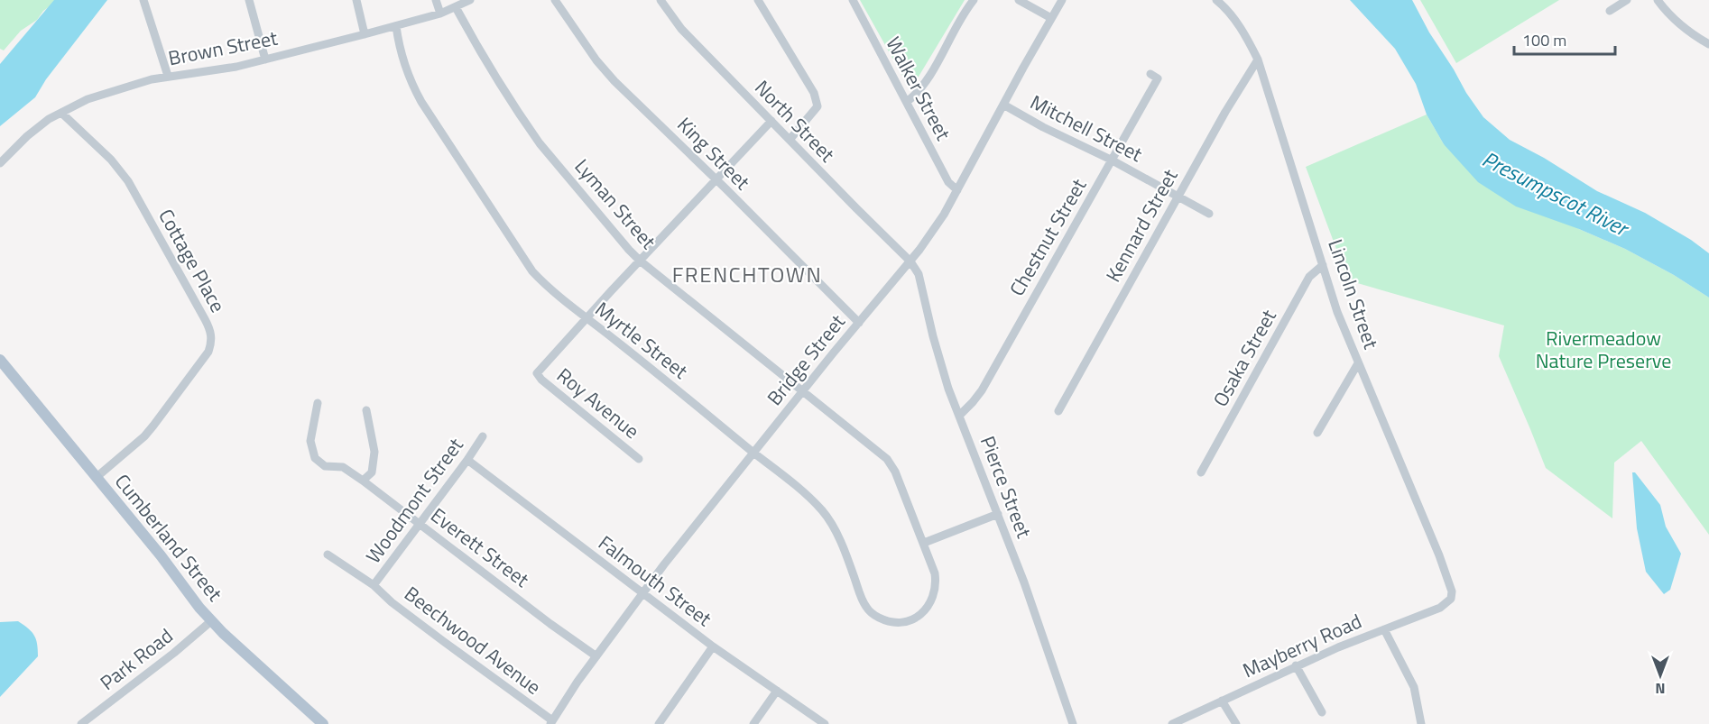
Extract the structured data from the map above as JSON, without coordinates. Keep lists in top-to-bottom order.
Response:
{
  "streets": {
    "main road": ["Cumberland Street"],
    "street": [
      "Brown Street",
      "Walker Street",
      "North Street",
      "Mitchell Street",
      "King Street",
      "Lyman Street",
      "Kennard Street",
      "Chestnut Street",
      "Cottage Place",
      "Lincoln Street",
      "Myrtle Street",
      "Osaka Street",
      "Bridge Street",
      "Roy Avenue",
      "Pierce Street",
      "Woodmont Street",
      "Everett Street",
      "Falmouth Street",
      "Beechwood Avenue",
      "Mayberry Road",
      "Park Road"
    ]
  },
  "crossings": [
    ["Brown Street", "Lyman Street"],
    ["Brown Street", "Cottage Place"],
    ["Brown Street", "Myrtle Street"],
    ["Walker Street", "Bridge Street"],
    ["North Street", "Bridge Street"],
    ["North Street", "Pierce Street"],
    ["Mitchell Street", "Kennard Street"],
    ["Mitchell Street", "Chestnut Street"],
    ["Mitchell Street", "Bridge Street"],
    ["King Street", "Bridge Street"],
    ["Lyman Street", "Myrtle Street"],
    ["Lyman Street", "Bridge Street"],
    ["Kennard Street", "Lincoln Street"],
    ["Chestnut Street", "Pierce Street"],
    ["Cottage Place", "Cumberland Street"],
    ["Lincoln Street", "Osaka Street"],
    ["Lincoln Street", "Mayberry Road"],
    ["Myrtle Street", "Bridge Street"],
    ["Myrtle Street", "Roy Avenue"],
    ["Bridge Street", "Pierce Street"],
    ["Bridge Street", "Everett Street"],
    ["Bridge Street", "Falmouth Street"],
    ["Bridge Street", "Beechwood Avenue"],
    ["Woodmont Street", "Everett Street"],
    ["Woodmont Street", "Falmouth Street"],
    ["Woodmont Street", "Beechwood Avenue"],
    ["Cumberland Street", "Park Road"]
  ],
  "districts": ["FRENCHTOWN"],
  "water": ["Presumpscot River"],
  "parks": ["Rivermeadow Nature Preserve"],
  "scale_bar": "100 m",
  "north": "bottom"
}
